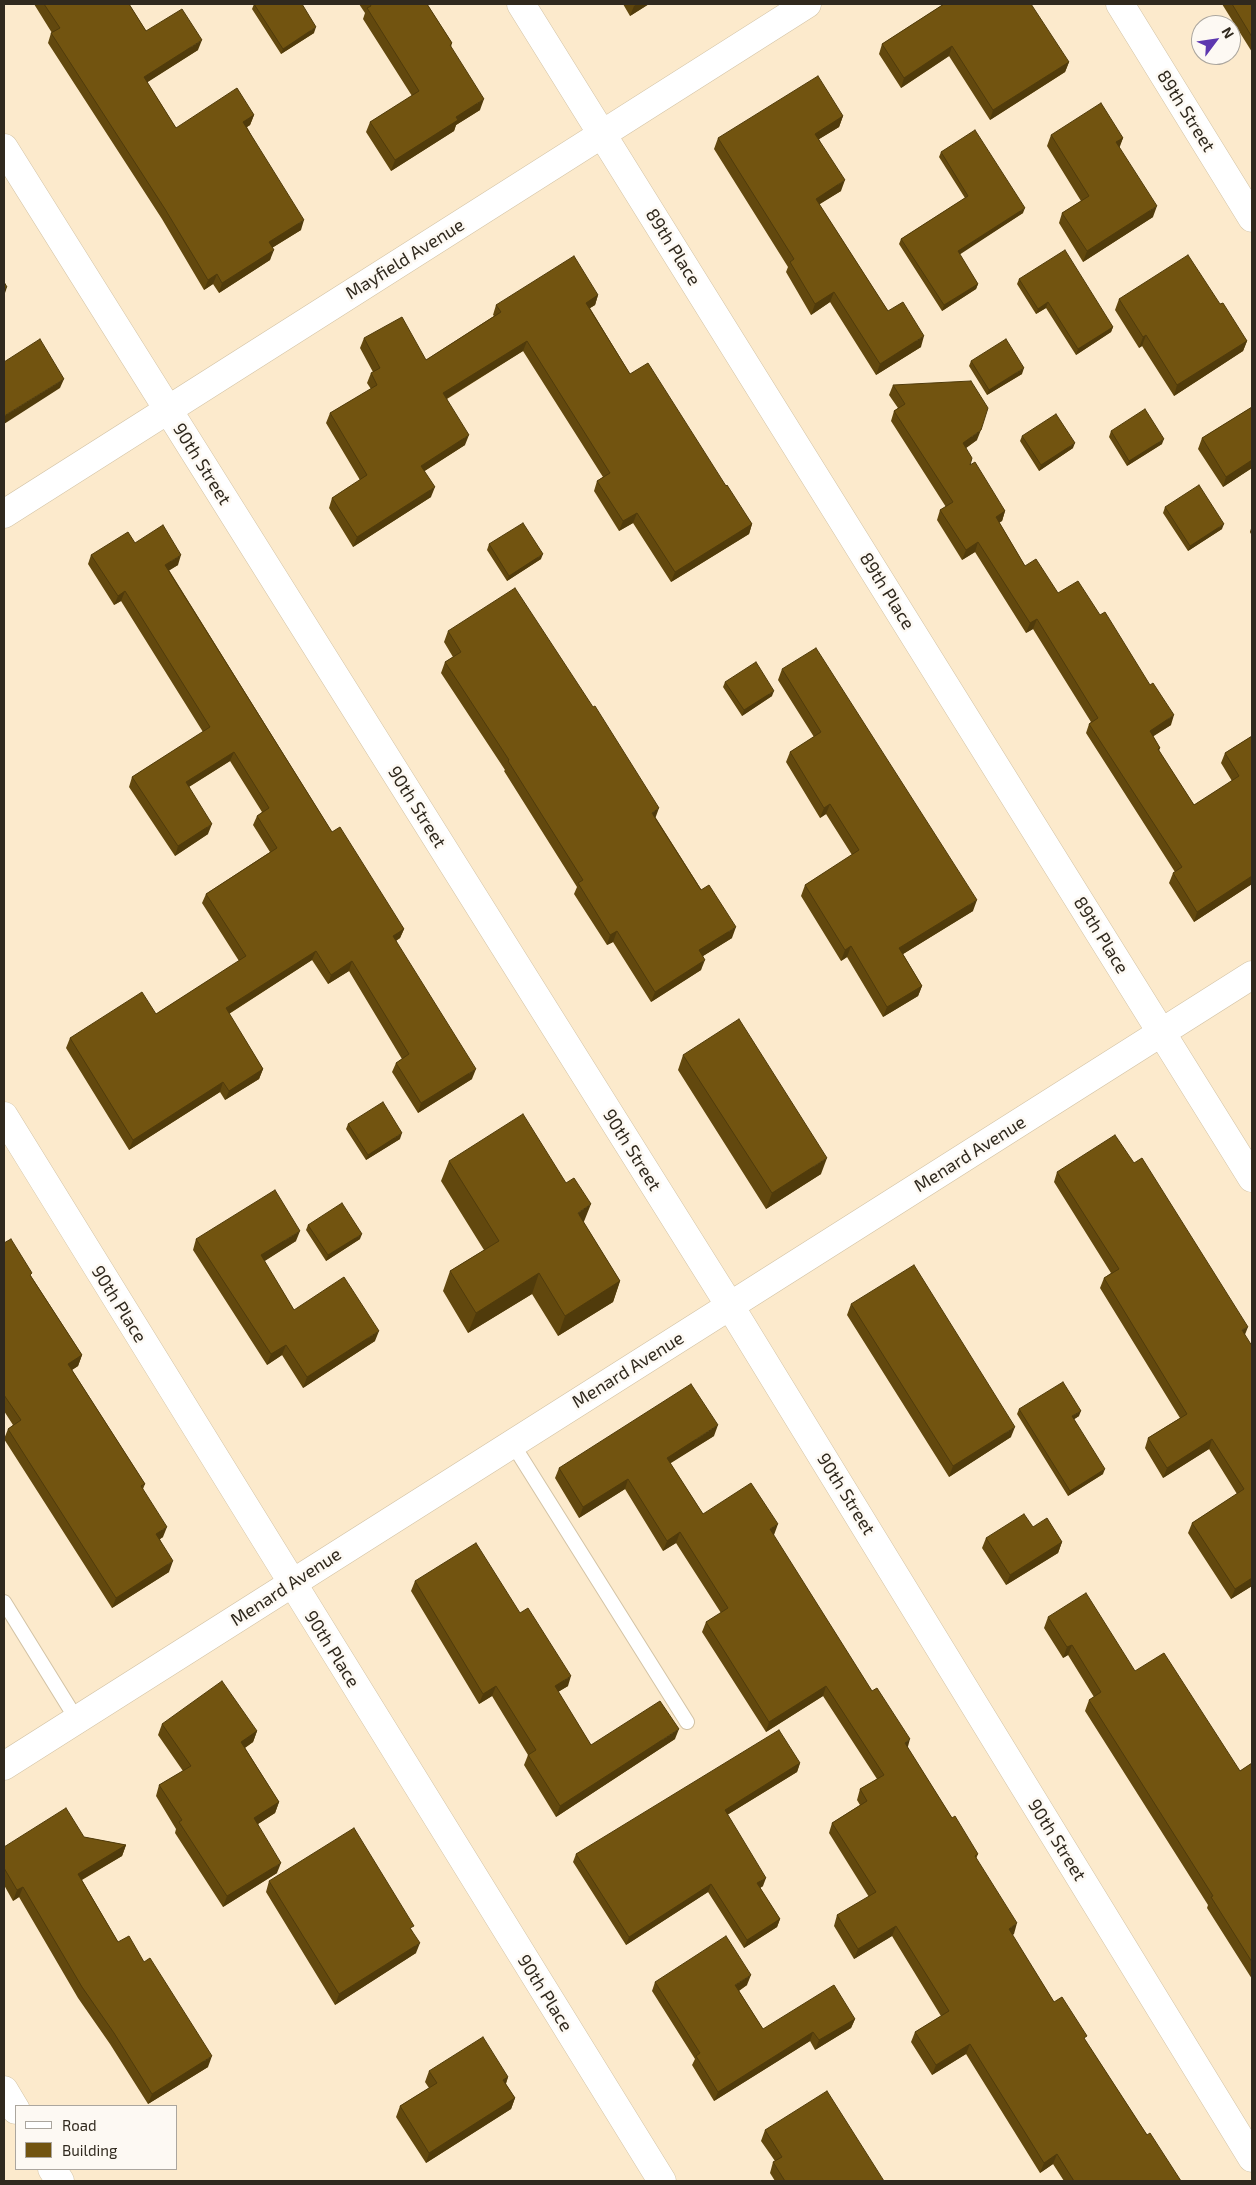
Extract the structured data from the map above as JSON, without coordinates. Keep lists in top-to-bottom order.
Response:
{
  "streets": {
    "street": [
      "89th Street",
      "89th Place",
      "Mayfield Avenue",
      "90th Street",
      "Menard Avenue",
      "90th Place"
    ]
  },
  "crossings": [
    ["89th Place", "Mayfield Avenue"],
    ["89th Place", "Menard Avenue"],
    ["Mayfield Avenue", "90th Street"],
    ["90th Street", "Menard Avenue"],
    ["Menard Avenue", "90th Place"]
  ],
  "legend": ["Road", "Building"],
  "north": "top right"
}
